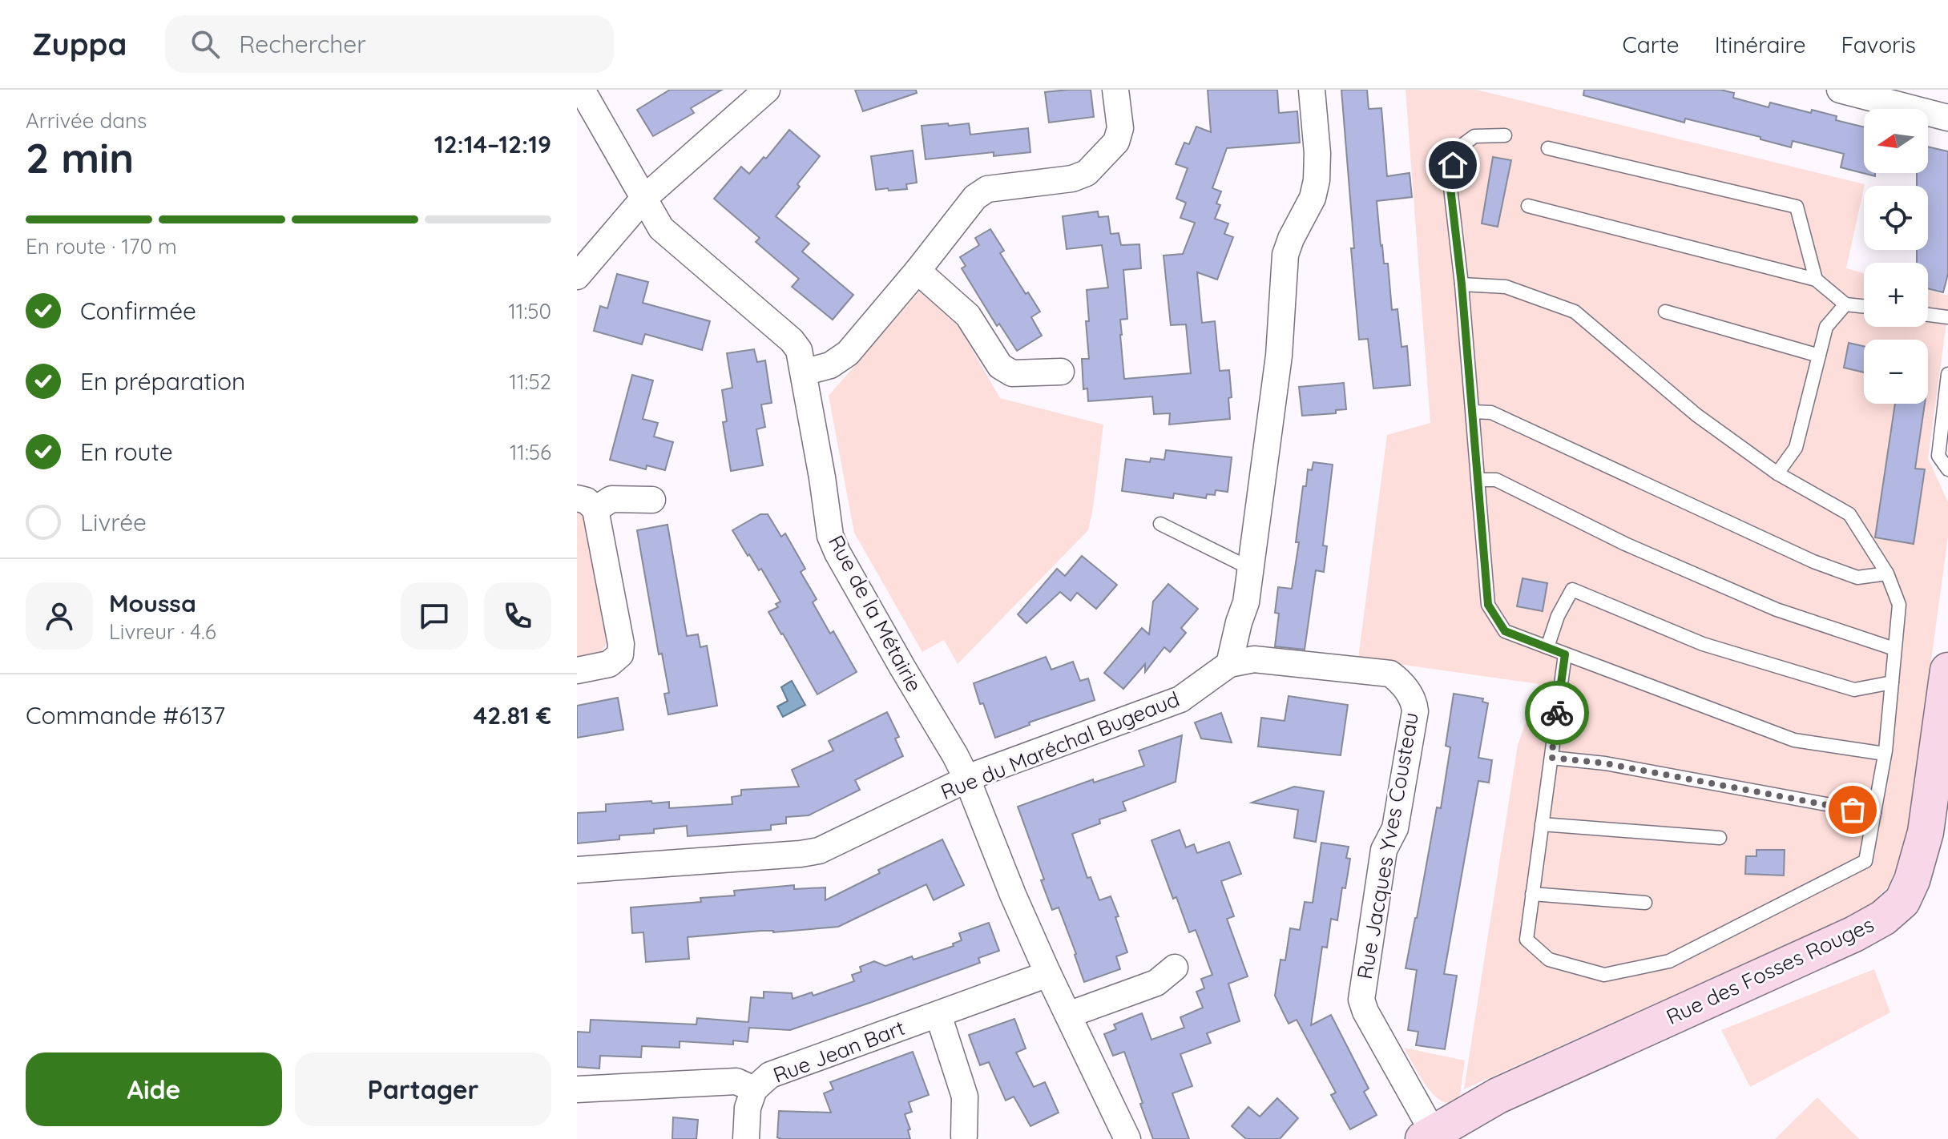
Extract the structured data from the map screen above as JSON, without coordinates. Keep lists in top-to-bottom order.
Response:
{
  "streets": {
    "street": [
      "Rue de la Métairie",
      "Rue du Maréchal Bugeaud",
      "Rue Jacques Yves Cousteau",
      "Rue des Fosses Rouges",
      "Rue Jean Bart"
    ]
  },
  "crossings": [
    ["Rue de la Métairie", "Rue du Maréchal Bugeaud"],
    ["Rue de la Métairie", "Rue Jean Bart"],
    ["Rue du Maréchal Bugeaud", "Rue Jacques Yves Cousteau"],
    ["Rue Jacques Yves Cousteau", "Rue des Fosses Rouges"]
  ],
  "north": "left",
  "page": {
    "header": "Zuppa",
    "search": "Rechercher",
    "nav": ["Carte", "Itinéraire", "Favoris"],
    "heading": ["2 min", "Arrivée dans", "12:14–12:19"],
    "panel": [
      "Moussa",
      "Livreur · 4.6",
      "Commande #6137",
      "42.81 €"
    ],
    "map_buttons": ["+", "−"],
    "bar": "En route · 170 m",
    "list": [
      ["Confirmée", "11:50"],
      ["En préparation", "11:52"],
      ["En route", "11:56"],
      "Livrée"
    ],
    "buttons": ["Aide", "Partager"]
  }
}
